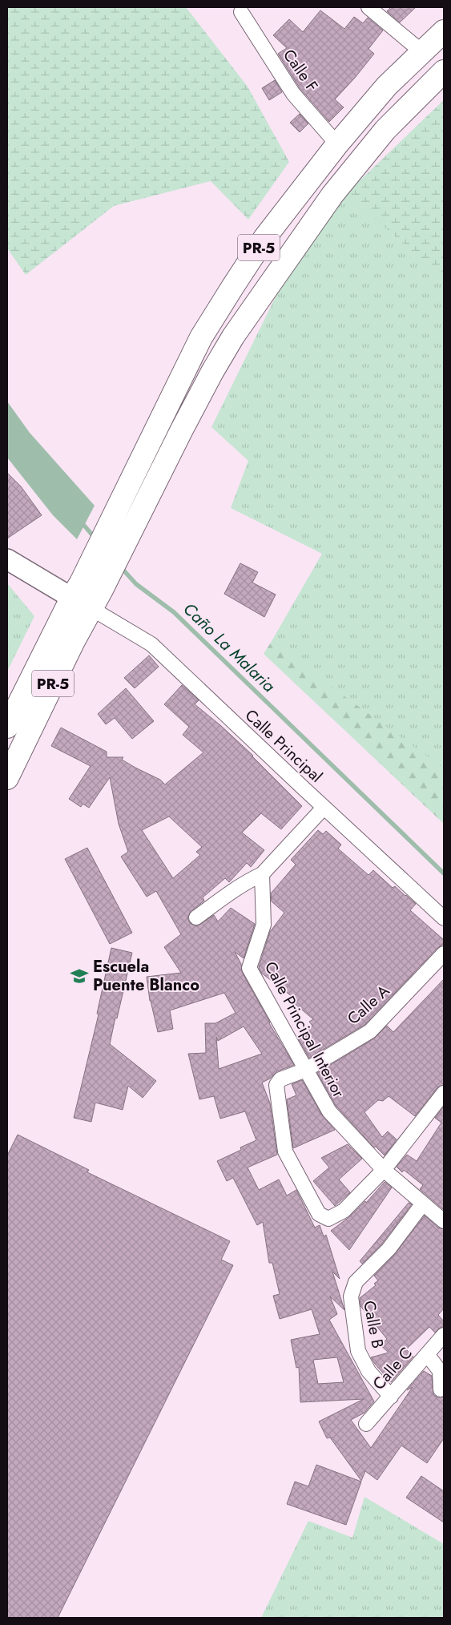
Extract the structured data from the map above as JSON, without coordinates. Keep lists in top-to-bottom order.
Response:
{
  "streets": {
    "main road": ["PR-5"],
    "street": [
      "Calle F",
      "Calle Principal",
      "Calle A",
      "Calle Principal Interior",
      "Calle B",
      "Calle C"
    ]
  },
  "crossings": [
    ["Calle F", "PR-5"],
    ["PR-5", "Calle Principal"],
    ["Calle A", "Calle Principal Interior"],
    ["Calle Principal Interior", "Calle B"],
    ["Calle B", "Calle C"]
  ],
  "water": ["Caño La Malaria"],
  "places": {
    "school or university": ["Escuela Puente Blanco"]
  }
}
